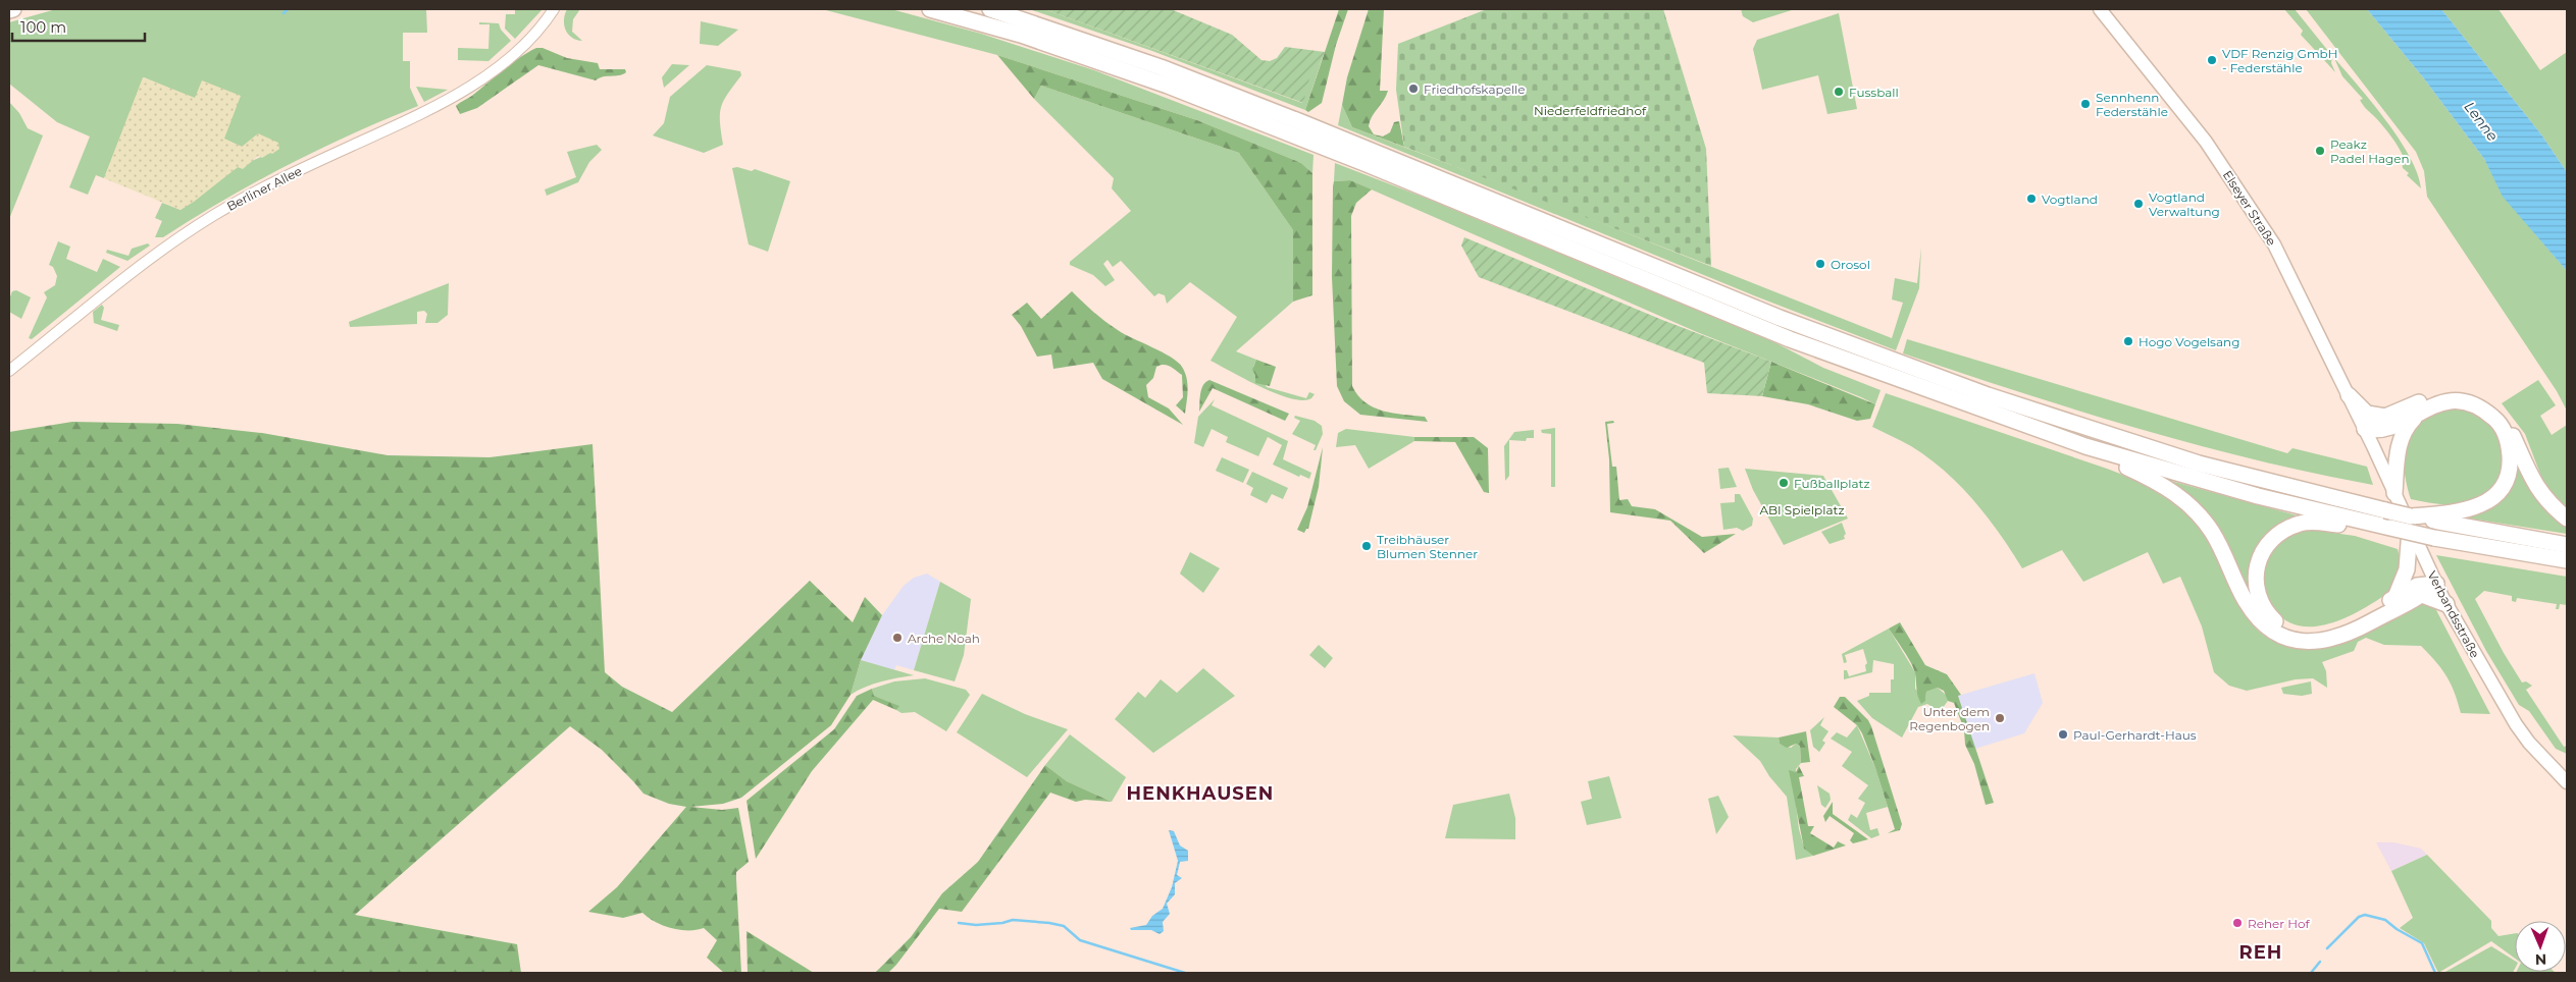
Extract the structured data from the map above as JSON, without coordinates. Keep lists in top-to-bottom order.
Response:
{
  "streets": {
    "main road": ["Elseyer Straße", "Verbandsstraße"],
    "street": ["Berliner Allee"]
  },
  "crossings": [
    ["Elseyer Straße", "Verbandsstraße"]
  ],
  "districts": ["HENKHAUSEN", "REH"],
  "water": ["Lenne"],
  "parks": ["Niederfeldfriedhof", "ABI Spielplatz"],
  "places": [
    "VDF Renzig GmbH - Federstähle",
    "Friedhofskapelle",
    "Fussball",
    "Sennhenn Federstähle",
    "Peakz Padel Hagen",
    "Vogtland",
    "Vogtland Verwaltung",
    "Orosol",
    "Hogo Vogelsang",
    "Fußballplatz",
    "Treibhäuser Blumen Stenner",
    "Arche Noah",
    "Unter dem Regenbogen",
    "Paul-Gerhardt-Haus",
    "Reher Hof"
  ],
  "scale_bar": "100 m",
  "north": "bottom"
}
